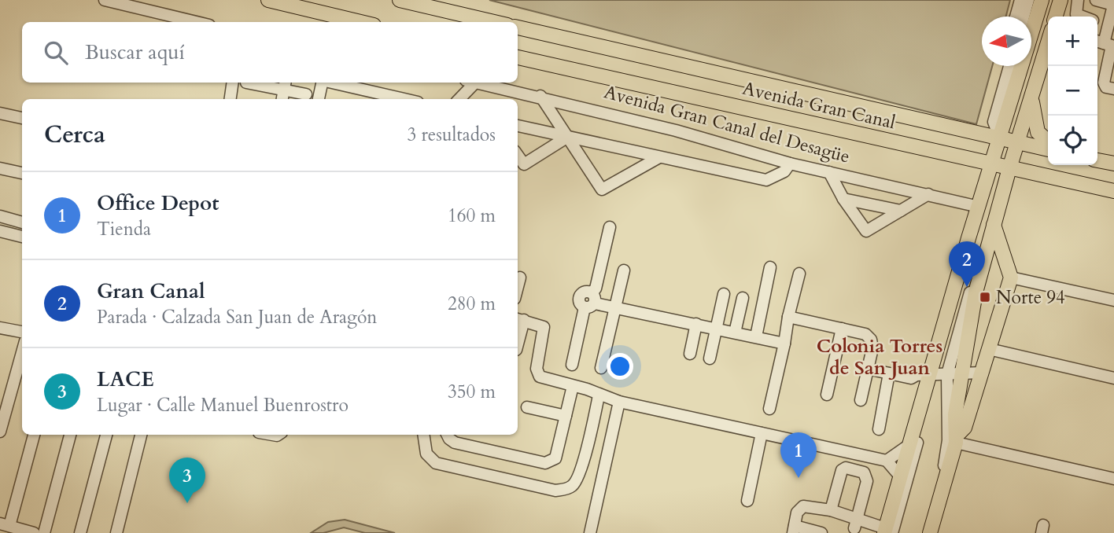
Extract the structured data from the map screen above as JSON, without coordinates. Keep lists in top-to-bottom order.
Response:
{
  "streets": {
    "main road": ["Avenida Gran Canal"],
    "street": ["Avenida Gran Canal del Desagüe"]
  },
  "districts": ["Colonia Torres de San Juan"],
  "places": {
    "transit": ["Norte 94"]
  },
  "north": "left",
  "page": {
    "map_buttons": ["+", "−"],
    "search": "Buscar aquí",
    "heading": ["Cerca", "3 resultados"],
    "list": [
      {
        "mark": "1",
        "name": "Office Depot",
        "note": "Tienda",
        "value": "160 m"
      },
      {
        "mark": "2",
        "name": "Gran Canal",
        "note": "Parada · Calzada San Juan de Aragón",
        "value": "280 m"
      },
      {
        "mark": "3",
        "name": "LACE",
        "note": "Lugar · Calle Manuel Buenrostro",
        "value": "350 m"
      }
    ],
    "pins": ["2", "1", "3"]
  }
}
